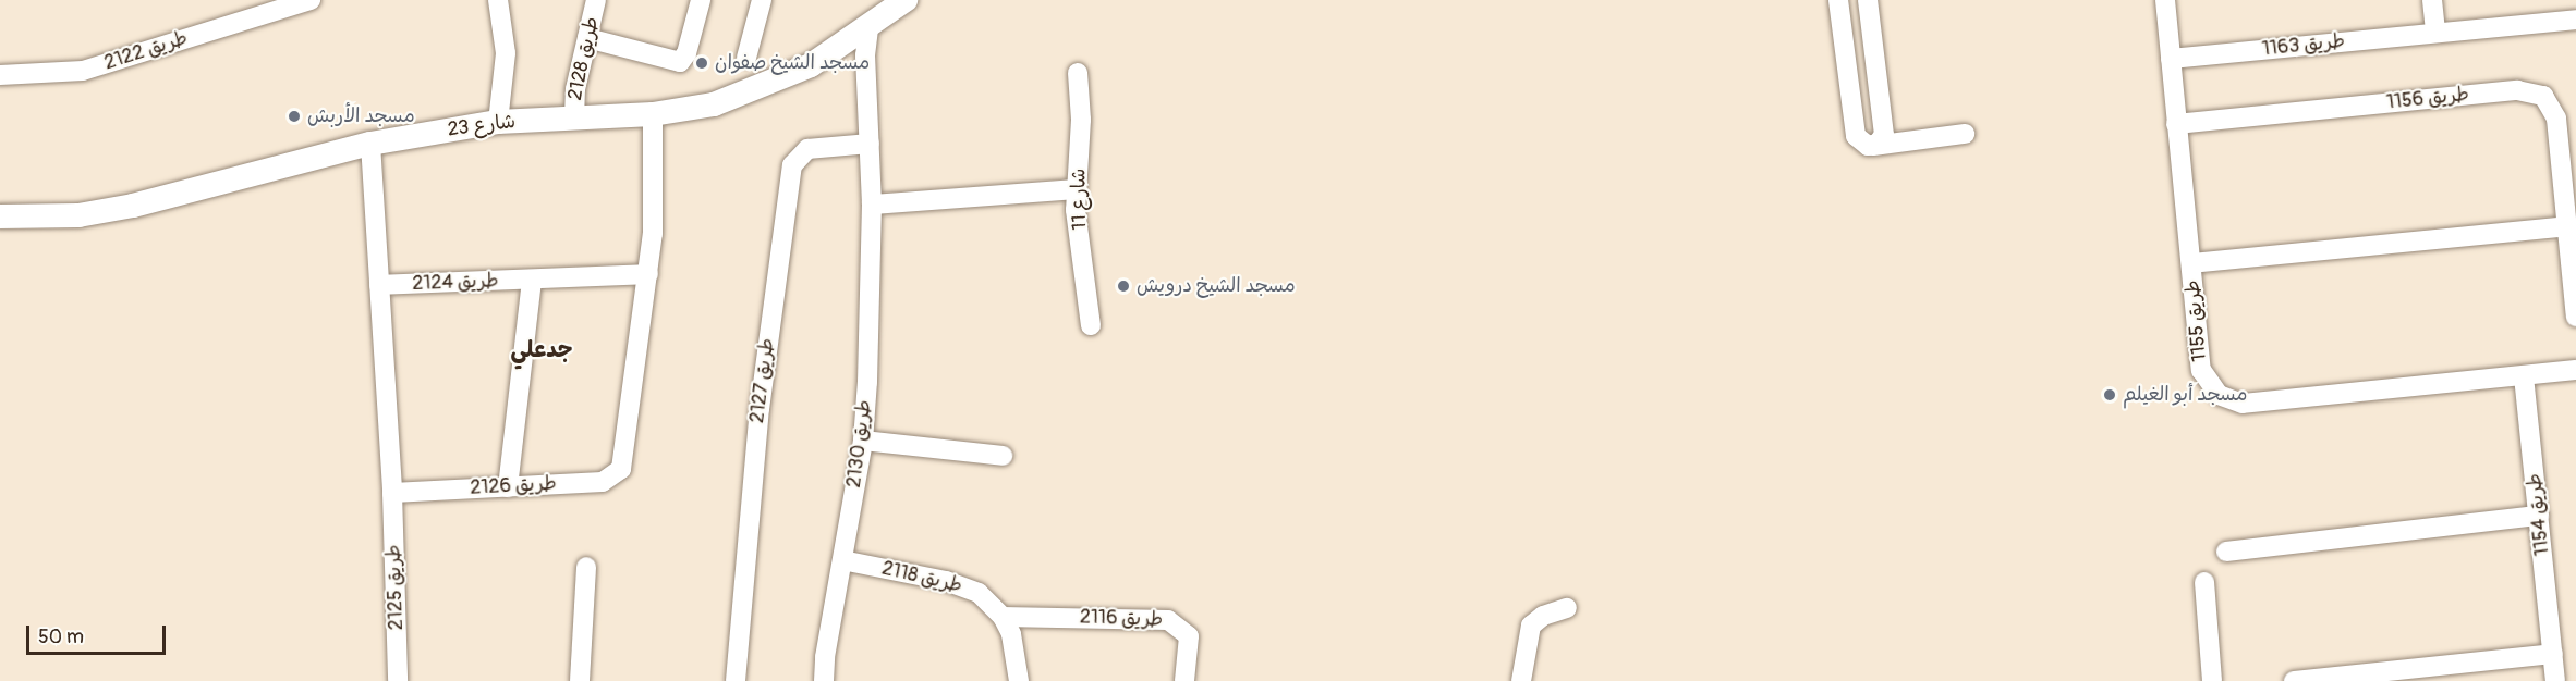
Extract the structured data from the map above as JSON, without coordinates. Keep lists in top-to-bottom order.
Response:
{
  "streets": {
    "street": [
      "طريق 1163",
      "طريق 2122",
      "طريق 2128",
      "طريق 1156",
      "شارع 23",
      "شارع 11",
      "طريق 2124",
      "طريق 1155",
      "طريق 2127",
      "طريق 2130",
      "طريق 2126",
      "طريق 1154",
      "طريق 2118",
      "طريق 2125",
      "طريق 2116"
    ]
  },
  "crossings": [
    ["طريق 1163", "طريق 1155"],
    ["طريق 2128", "شارع 23"],
    ["طريق 1156", "طريق 1155"],
    ["شارع 23", "طريق 2130"],
    ["شارع 23", "طريق 2126"],
    ["طريق 2124", "طريق 2126"],
    ["طريق 1155", "طريق 1154"],
    ["طريق 2127", "طريق 2130"],
    ["طريق 2130", "طريق 2118"],
    ["طريق 2126", "طريق 2125"],
    ["طريق 2118", "طريق 2116"]
  ],
  "districts": ["جدعلي"],
  "places": [
    "مسجد الشيخ صفوان",
    "مسجد الأربش",
    "مسجد الشيخ درويش",
    "مسجد أبو الغيلم"
  ],
  "scale_bar": "50 m"
}
